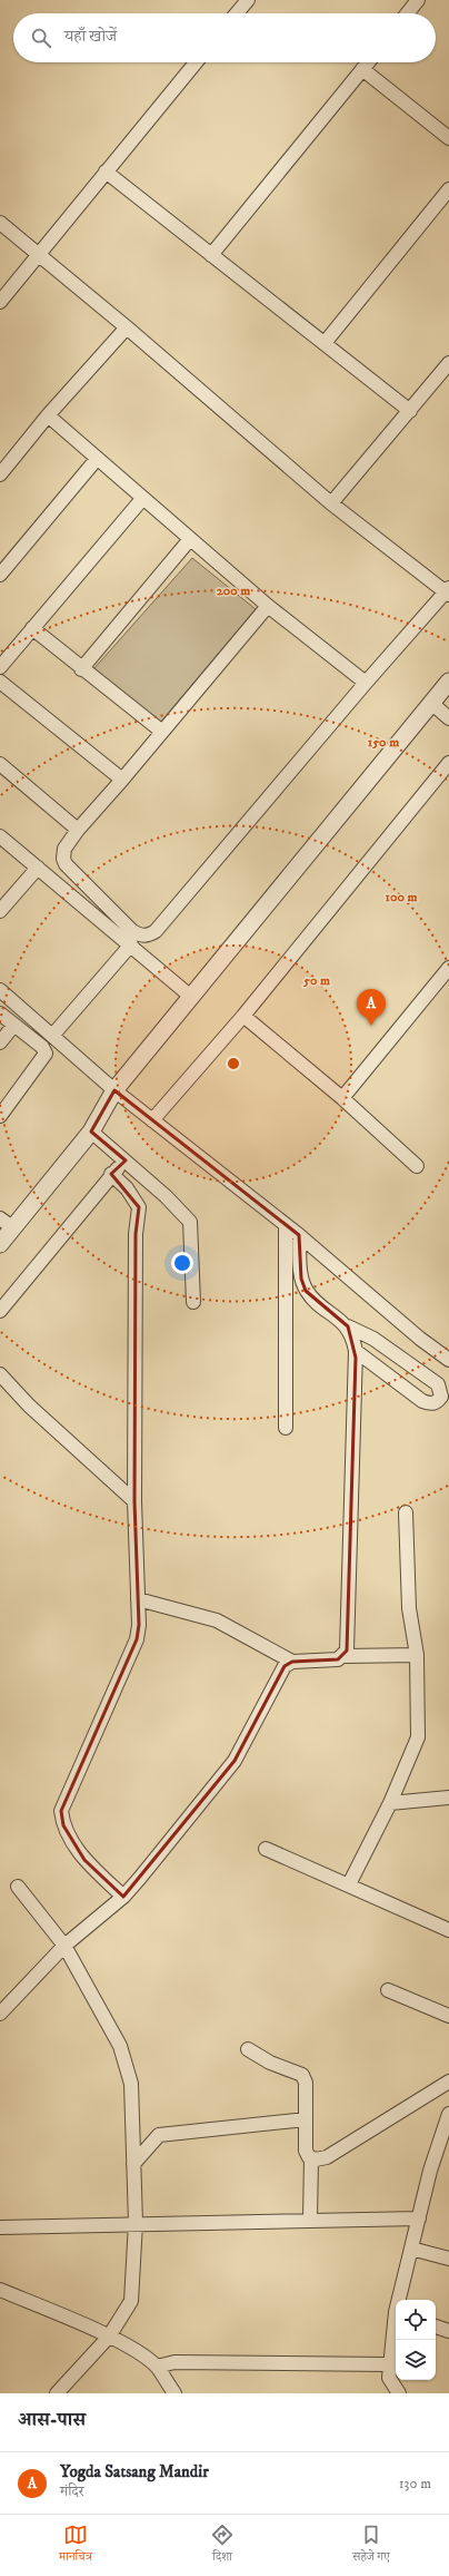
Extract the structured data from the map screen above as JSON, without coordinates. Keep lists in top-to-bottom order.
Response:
{
  "page": {
    "search": "यहाँ खोजें",
    "pins": "A",
    "heading": "आस-पास",
    "list": [
      {
        "mark": "A",
        "name": "Yogda Satsang Mandir",
        "note": "मंदिर",
        "value": "130 m"
      }
    ],
    "nav": ["मानचित्र", "दिशा", "सहेजे गए"]
  },
  "rings": [
    "200 m",
    "150 m",
    "100 m",
    "50 m"
  ]
}
